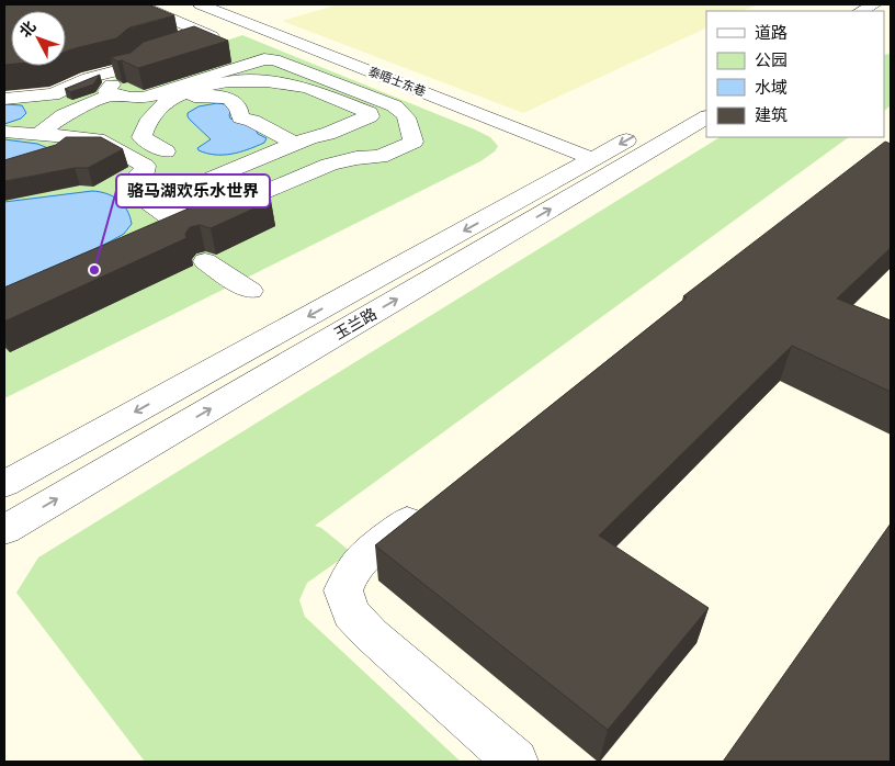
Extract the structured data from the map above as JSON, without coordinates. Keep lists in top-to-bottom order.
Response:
{
  "streets": {
    "street": ["泰晤士东巷", "玉兰路"]
  },
  "crossings": [
    ["泰晤士东巷", "玉兰路"]
  ],
  "places": ["骆马湖欢乐水世界"],
  "legend": [
    "道路",
    "公园",
    "水域",
    "建筑"
  ],
  "north": "top left"
}
